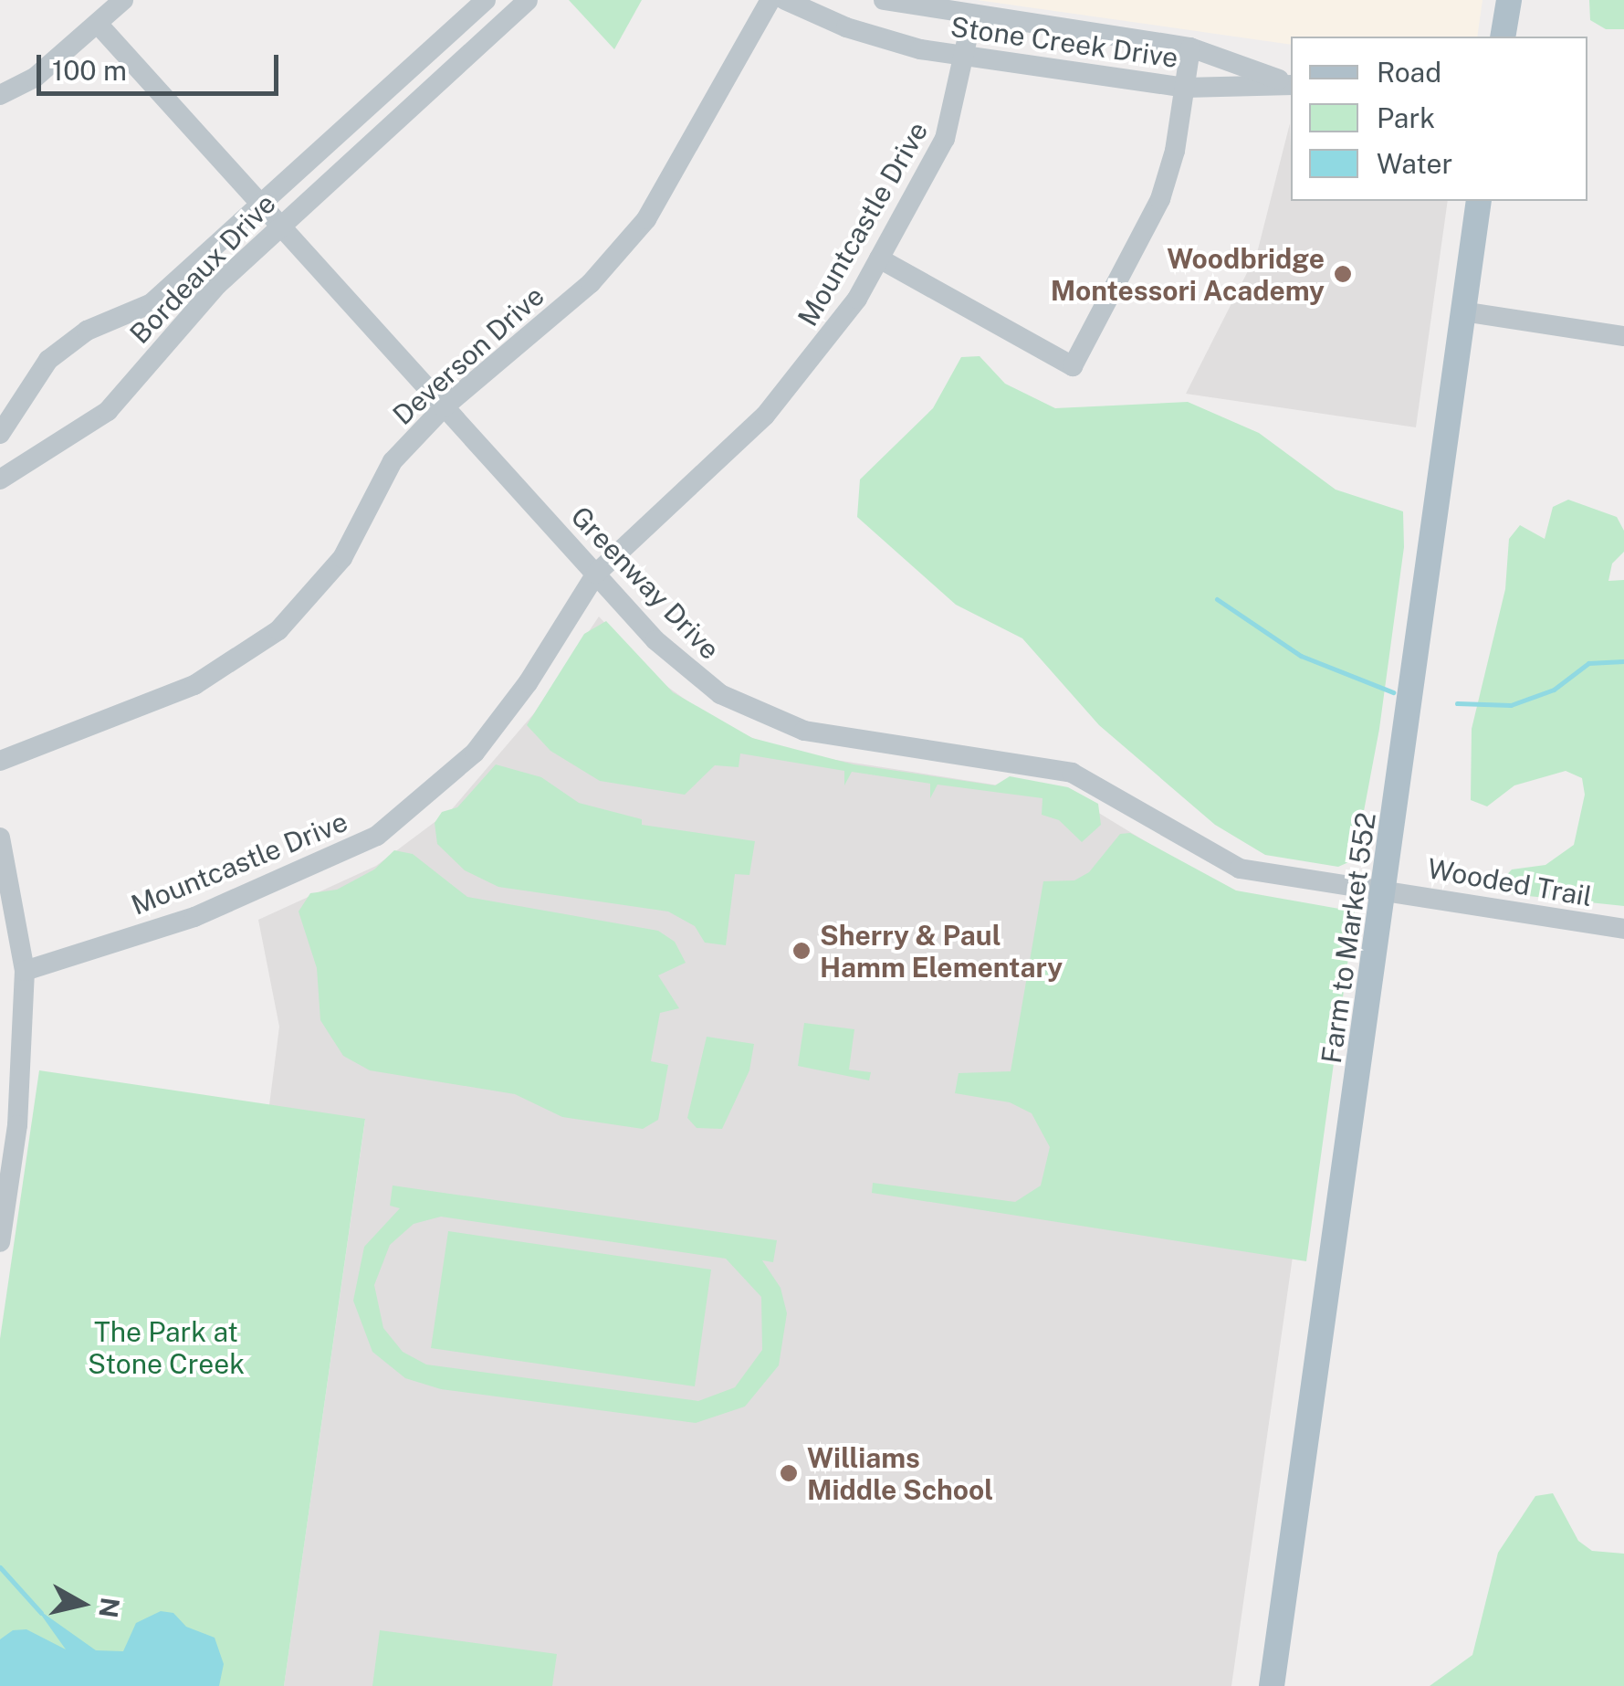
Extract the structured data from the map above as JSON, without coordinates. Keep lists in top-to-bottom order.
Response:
{
  "streets": {
    "main road": ["Farm to Market 552"],
    "street": [
      "Stone Creek Drive",
      "Mountcastle Drive",
      "Bordeaux Drive",
      "Deverson Drive",
      "Greenway Drive",
      "Wooded Trail"
    ]
  },
  "crossings": [
    ["Stone Creek Drive", "Mountcastle Drive"],
    ["Mountcastle Drive", "Greenway Drive"],
    ["Bordeaux Drive", "Greenway Drive"],
    ["Deverson Drive", "Greenway Drive"],
    ["Greenway Drive", "Wooded Trail"],
    ["Greenway Drive", "Farm to Market 552"],
    ["Wooded Trail", "Farm to Market 552"]
  ],
  "parks": ["The Park at Stone Creek"],
  "places": ["Woodbridge Montessori Academy", "Sherry & Paul Hamm Elementary", "Williams Middle School"],
  "legend": ["Road", "Park", "Water"],
  "scale_bar": "100 m",
  "north": "right"
}
